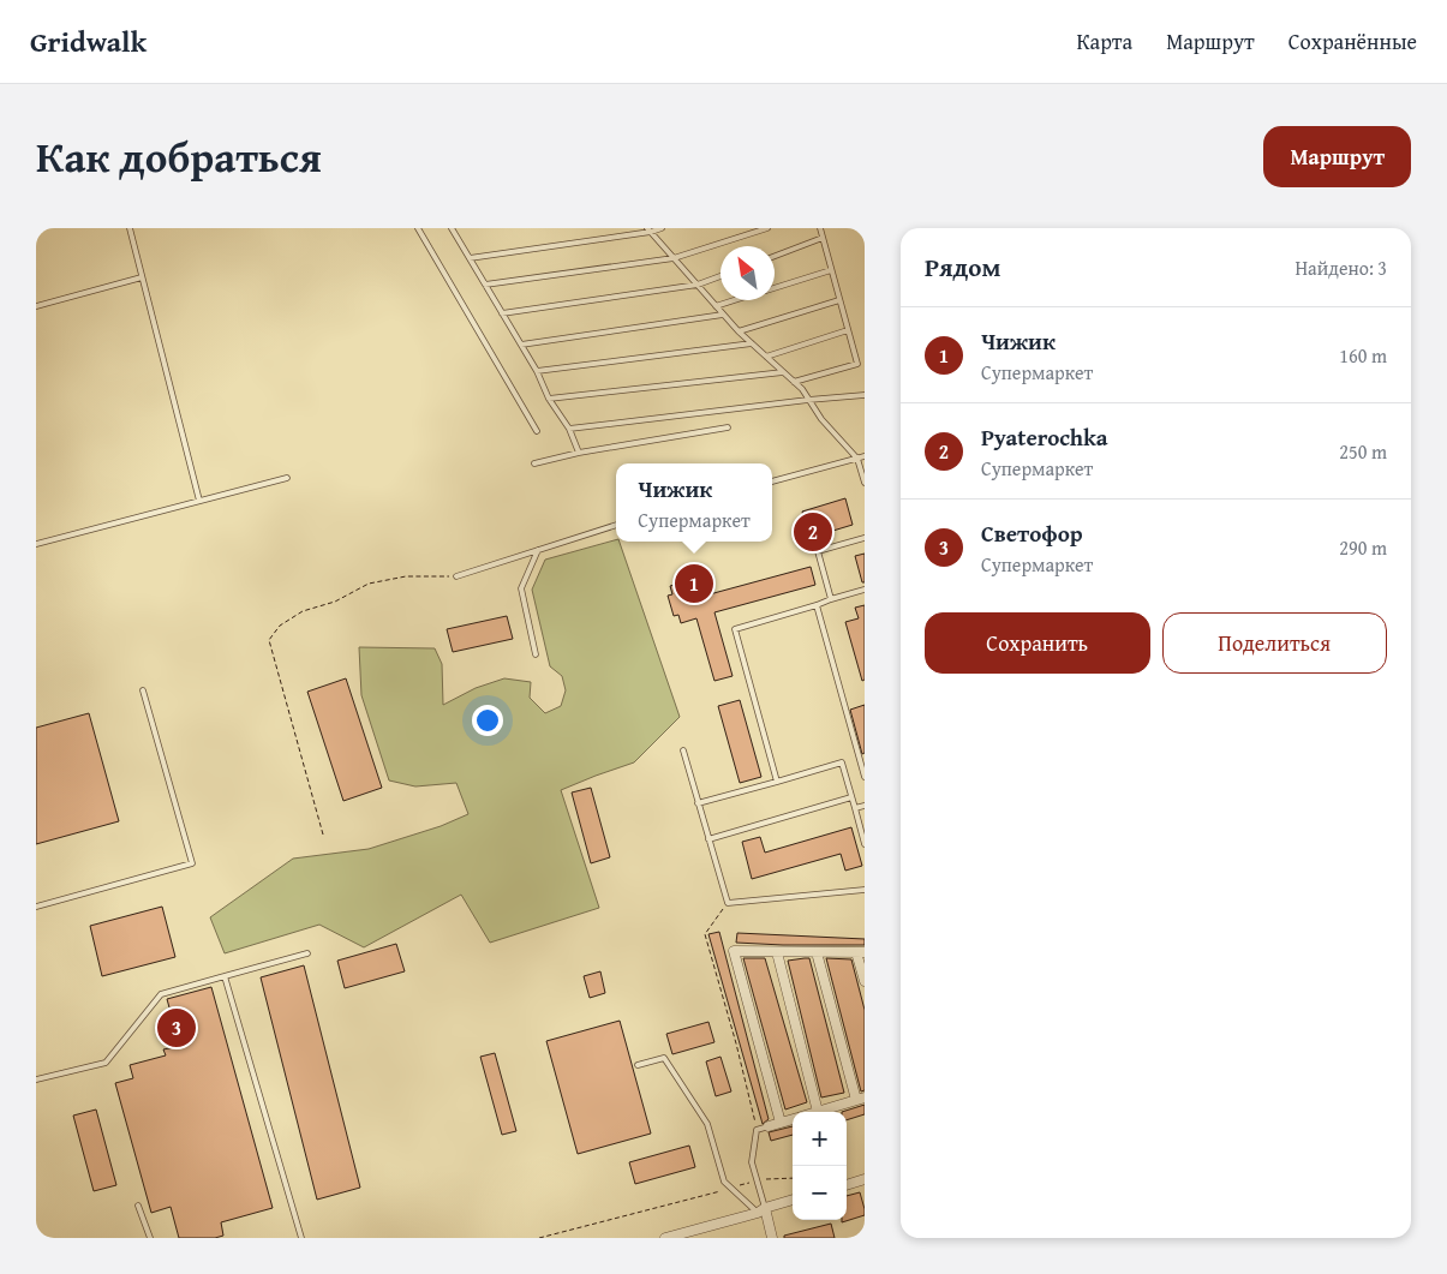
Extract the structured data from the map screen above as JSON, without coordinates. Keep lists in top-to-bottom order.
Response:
{
  "north": "top left",
  "page": {
    "header": "Gridwalk",
    "nav": ["Карта", "Маршрут", "Сохранённые"],
    "title": "Как добраться",
    "buttons": [
      "Маршрут",
      ["Сохранить", "Поделиться"]
    ],
    "heading": ["Рядом", "Найдено: 3"],
    "list": [
      {
        "mark": "1",
        "name": "Чижик",
        "note": "Супермаркет",
        "value": "160 m"
      },
      {
        "mark": "2",
        "name": "Pyaterochka",
        "note": "Супермаркет",
        "value": "250 m"
      },
      {
        "mark": "3",
        "name": "Светофор",
        "note": "Супермаркет",
        "value": "290 m"
      }
    ],
    "popup": ["Чижик", "Супермаркет"],
    "pins": ["2", "1", "3"],
    "map_buttons": ["+", "−"]
  }
}
